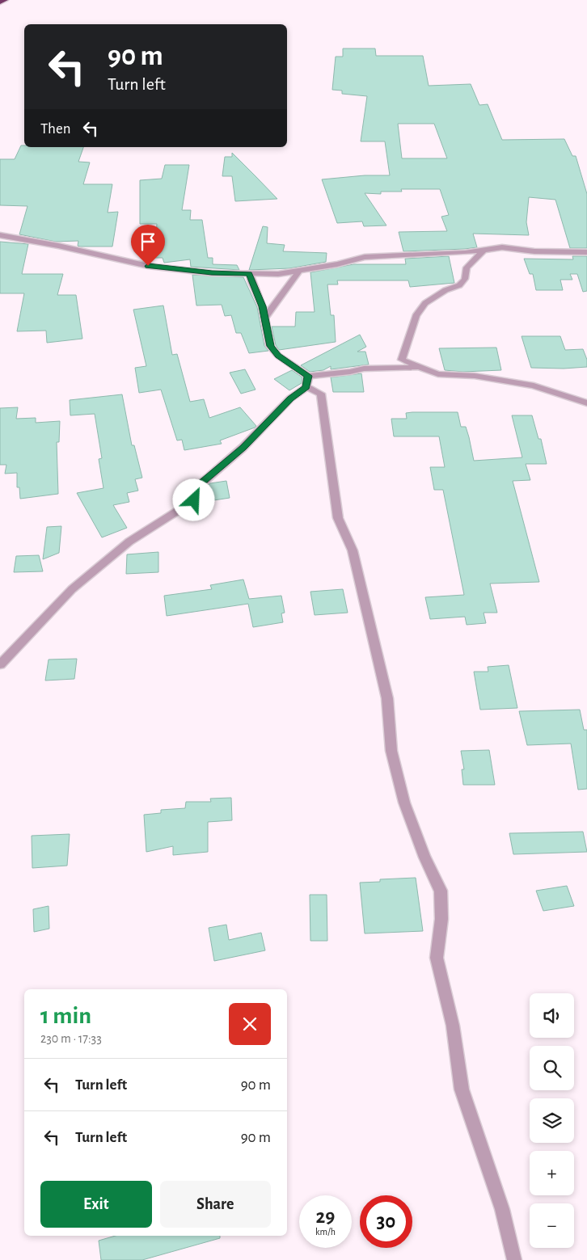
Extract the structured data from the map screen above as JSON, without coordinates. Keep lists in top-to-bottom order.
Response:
{
  "page": {
    "turn": ["90 m", "Turn left"],
    "then": "Then",
    "heading": ["1 min", "230 m · 17:33"],
    "map_buttons": ["+", "−"],
    "list": [
      {
        "name": "Turn left",
        "value": "90 m"
      },
      {
        "name": "Turn left",
        "value": "90 m"
      }
    ],
    "buttons": ["Exit", "Share"],
    "speed": "29 km/h",
    "limit": "30"
  }
}
